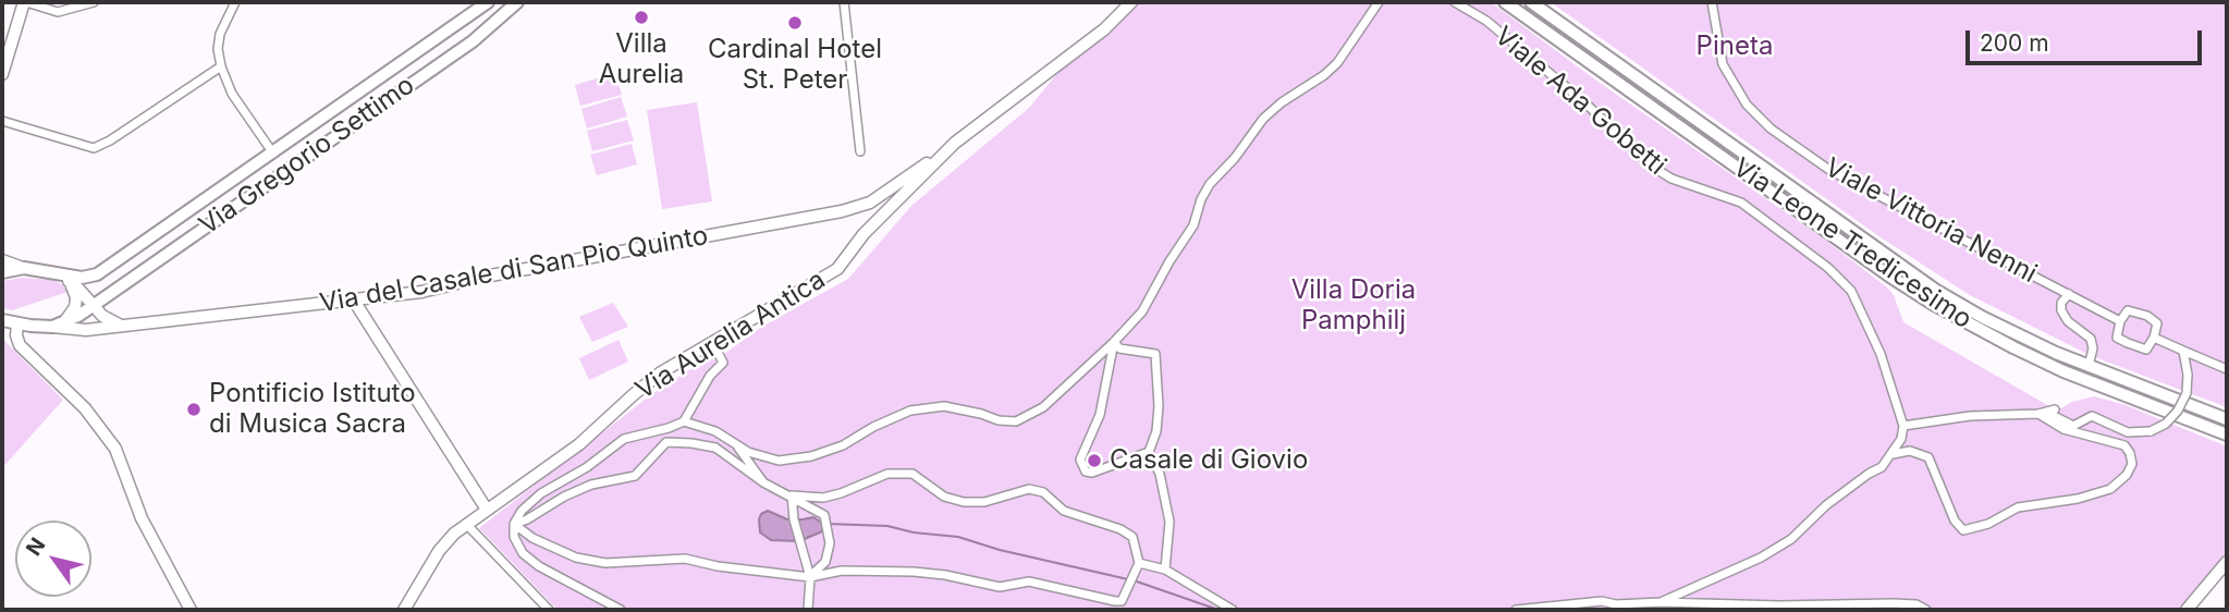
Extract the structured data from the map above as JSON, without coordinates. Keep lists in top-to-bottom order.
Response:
{
  "streets": {
    "main road": [
      "Via Gregorio Settimo",
      "Via Leone Tredicesimo",
      "Via del Casale di San Pio Quinto",
      "Via Aurelia Antica"
    ],
    "street": ["Viale Ada Gobetti", "Viale Vittoria Nenni"]
  },
  "crossings": [
    ["Via Gregorio Settimo", "Via del Casale di San Pio Quinto"],
    ["Via del Casale di San Pio Quinto", "Via Aurelia Antica"]
  ],
  "parks": ["Pineta", "Villa Doria Pamphilj"],
  "places": [
    "Villa Aurelia",
    "Cardinal Hotel St. Peter",
    "Pontificio Istituto di Musica Sacra",
    "Casale di Giovio"
  ],
  "scale_bar": "200 m",
  "north": "top left"
}
